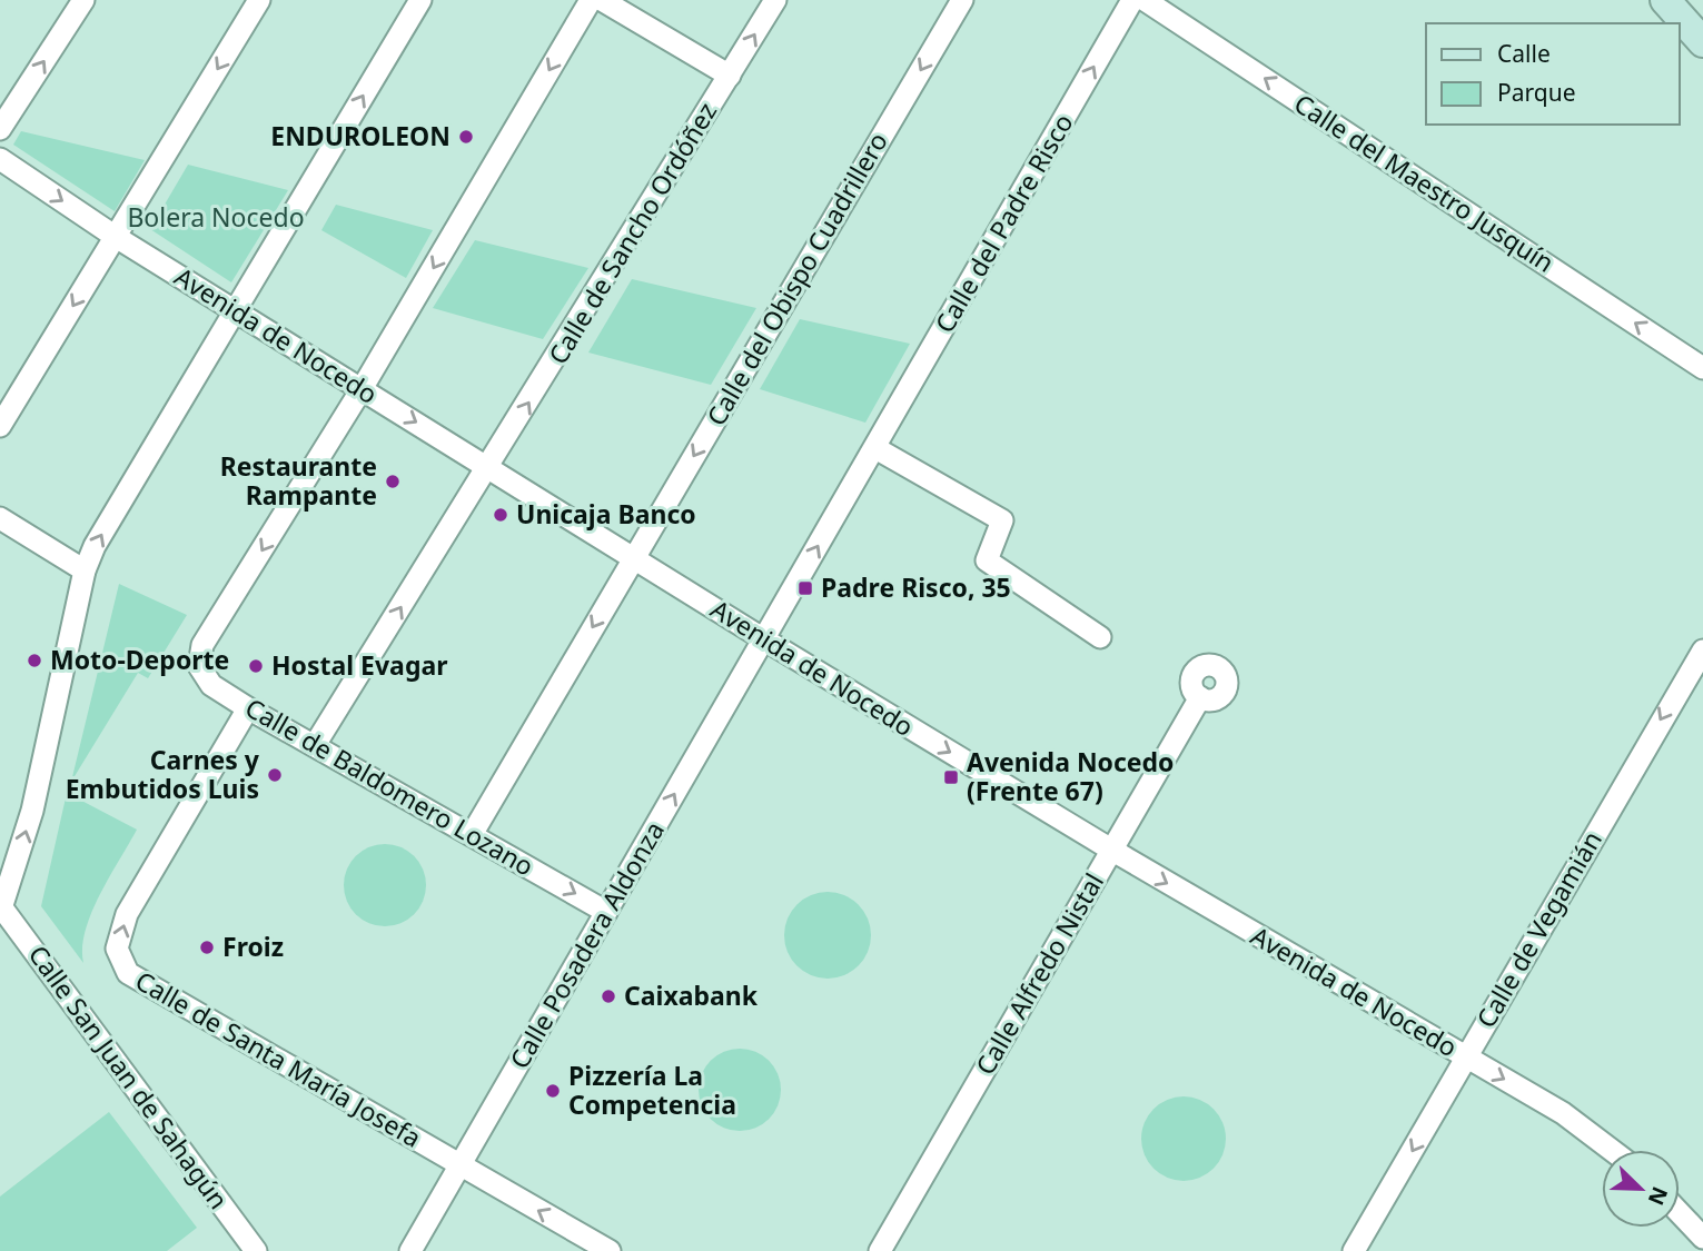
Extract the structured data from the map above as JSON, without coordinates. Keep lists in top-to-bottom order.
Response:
{
  "streets": {
    "street": [
      "Calle del Maestro Jusquín",
      "Calle del Padre Risco",
      "Calle de Sancho Ordóñez",
      "Calle del Obispo Cuadrillero",
      "Avenida de Nocedo",
      "Calle de Baldomero Lozano",
      "Calle de Vegamián",
      "Calle Posadera Aldonza",
      "Calle Alfredo Nistal",
      "Calle de Santa María Josefa",
      "Calle San Juan de Sahagún"
    ]
  },
  "crossings": [
    ["Calle del Padre Risco", "Avenida de Nocedo"],
    ["Calle del Padre Risco", "Calle Posadera Aldonza"],
    ["Calle de Sancho Ordóñez", "Avenida de Nocedo"],
    ["Calle de Sancho Ordóñez", "Calle de Baldomero Lozano"],
    ["Calle del Obispo Cuadrillero", "Avenida de Nocedo"],
    ["Calle del Obispo Cuadrillero", "Calle de Baldomero Lozano"],
    ["Avenida de Nocedo", "Calle de Baldomero Lozano"],
    ["Avenida de Nocedo", "Calle de Vegamián"],
    ["Avenida de Nocedo", "Calle Posadera Aldonza"],
    ["Avenida de Nocedo", "Calle Alfredo Nistal"],
    ["Calle de Baldomero Lozano", "Calle Posadera Aldonza"],
    ["Calle de Baldomero Lozano", "Calle de Santa María Josefa"],
    ["Calle Posadera Aldonza", "Calle de Santa María Josefa"]
  ],
  "one_way": [
    "Calle del Maestro Jusquín",
    "Calle del Padre Risco",
    "Calle del Obispo Cuadrillero",
    "Avenida de Nocedo",
    "Calle de Vegamián",
    "Calle Posadera Aldonza"
  ],
  "parks": ["Bolera Nocedo"],
  "places": {
    "other": [
      "ENDUROLEON",
      "Restaurante Rampante",
      "Unicaja Banco",
      "Moto-Deporte",
      "Hostal Evagar",
      "Carnes y Embutidos Luis",
      "Froiz",
      "Caixabank",
      "Pizzería La Competencia"
    ],
    "transit": ["Padre Risco, 35", "Avenida Nocedo (Frente 67)"]
  },
  "legend": ["Calle", "Parque"],
  "north": "bottom right"
}
